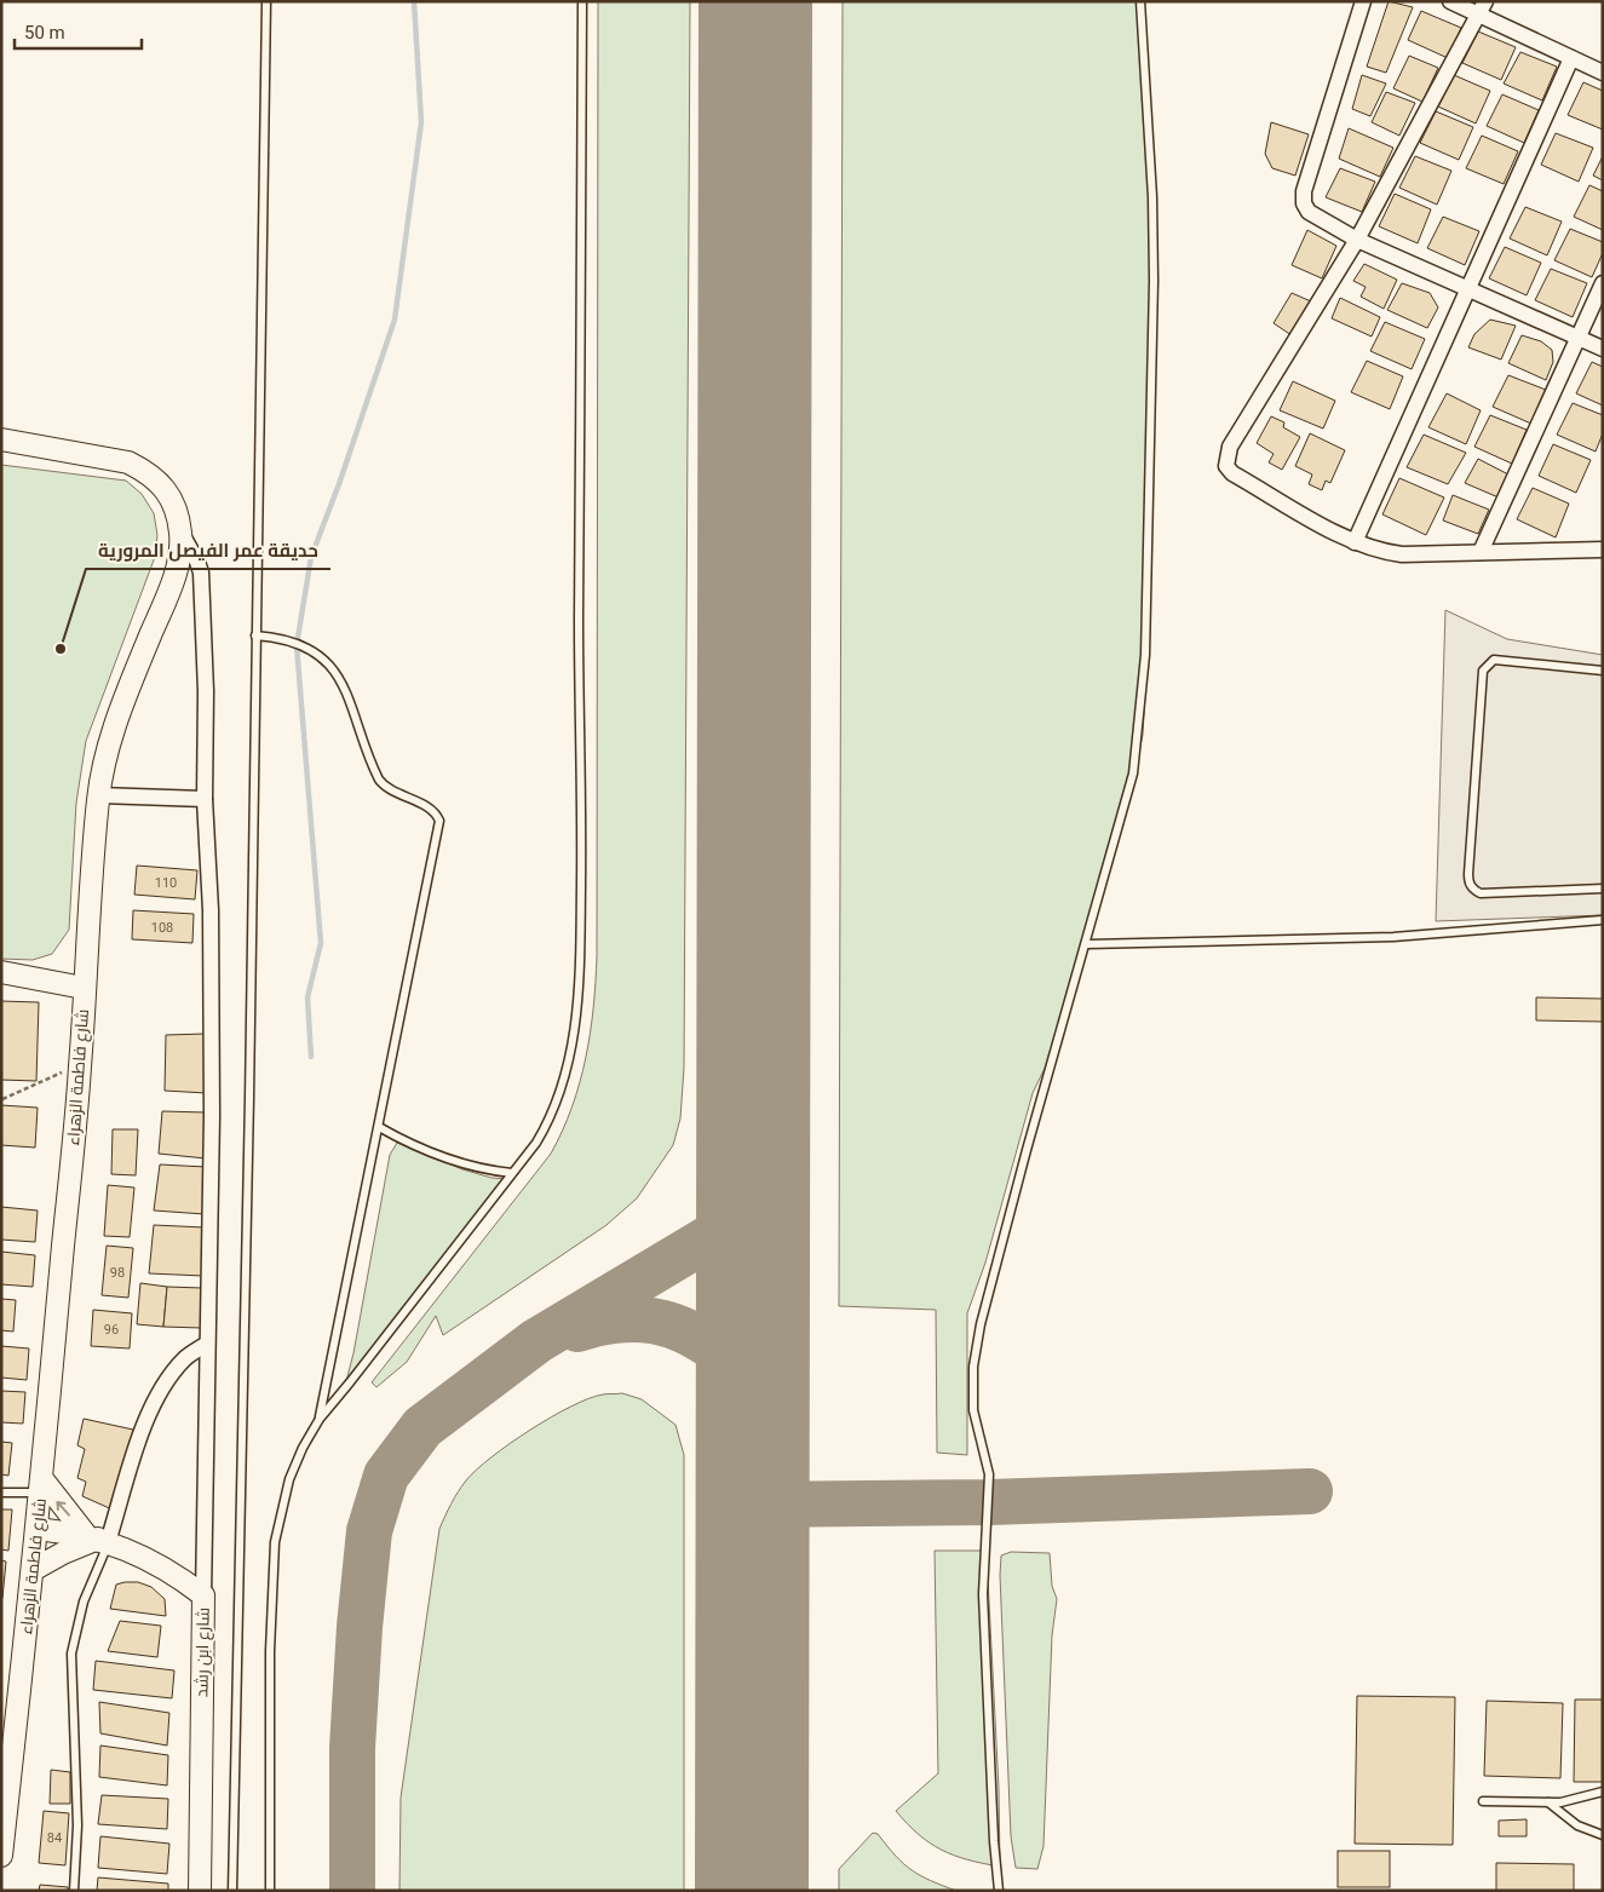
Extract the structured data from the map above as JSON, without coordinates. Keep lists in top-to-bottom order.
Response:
{
  "streets": {
    "street": ["شارع فاطمة الزهراء", "شارع ابن رشد"]
  },
  "crossings": [
    ["شارع فاطمة الزهراء", "شارع ابن رشد"]
  ],
  "places": ["حديقة عمر الفيصل المرورية"],
  "house_numbers": [
    "110",
    "108",
    "98",
    "96",
    "84"
  ],
  "scale_bar": "50 m"
}
